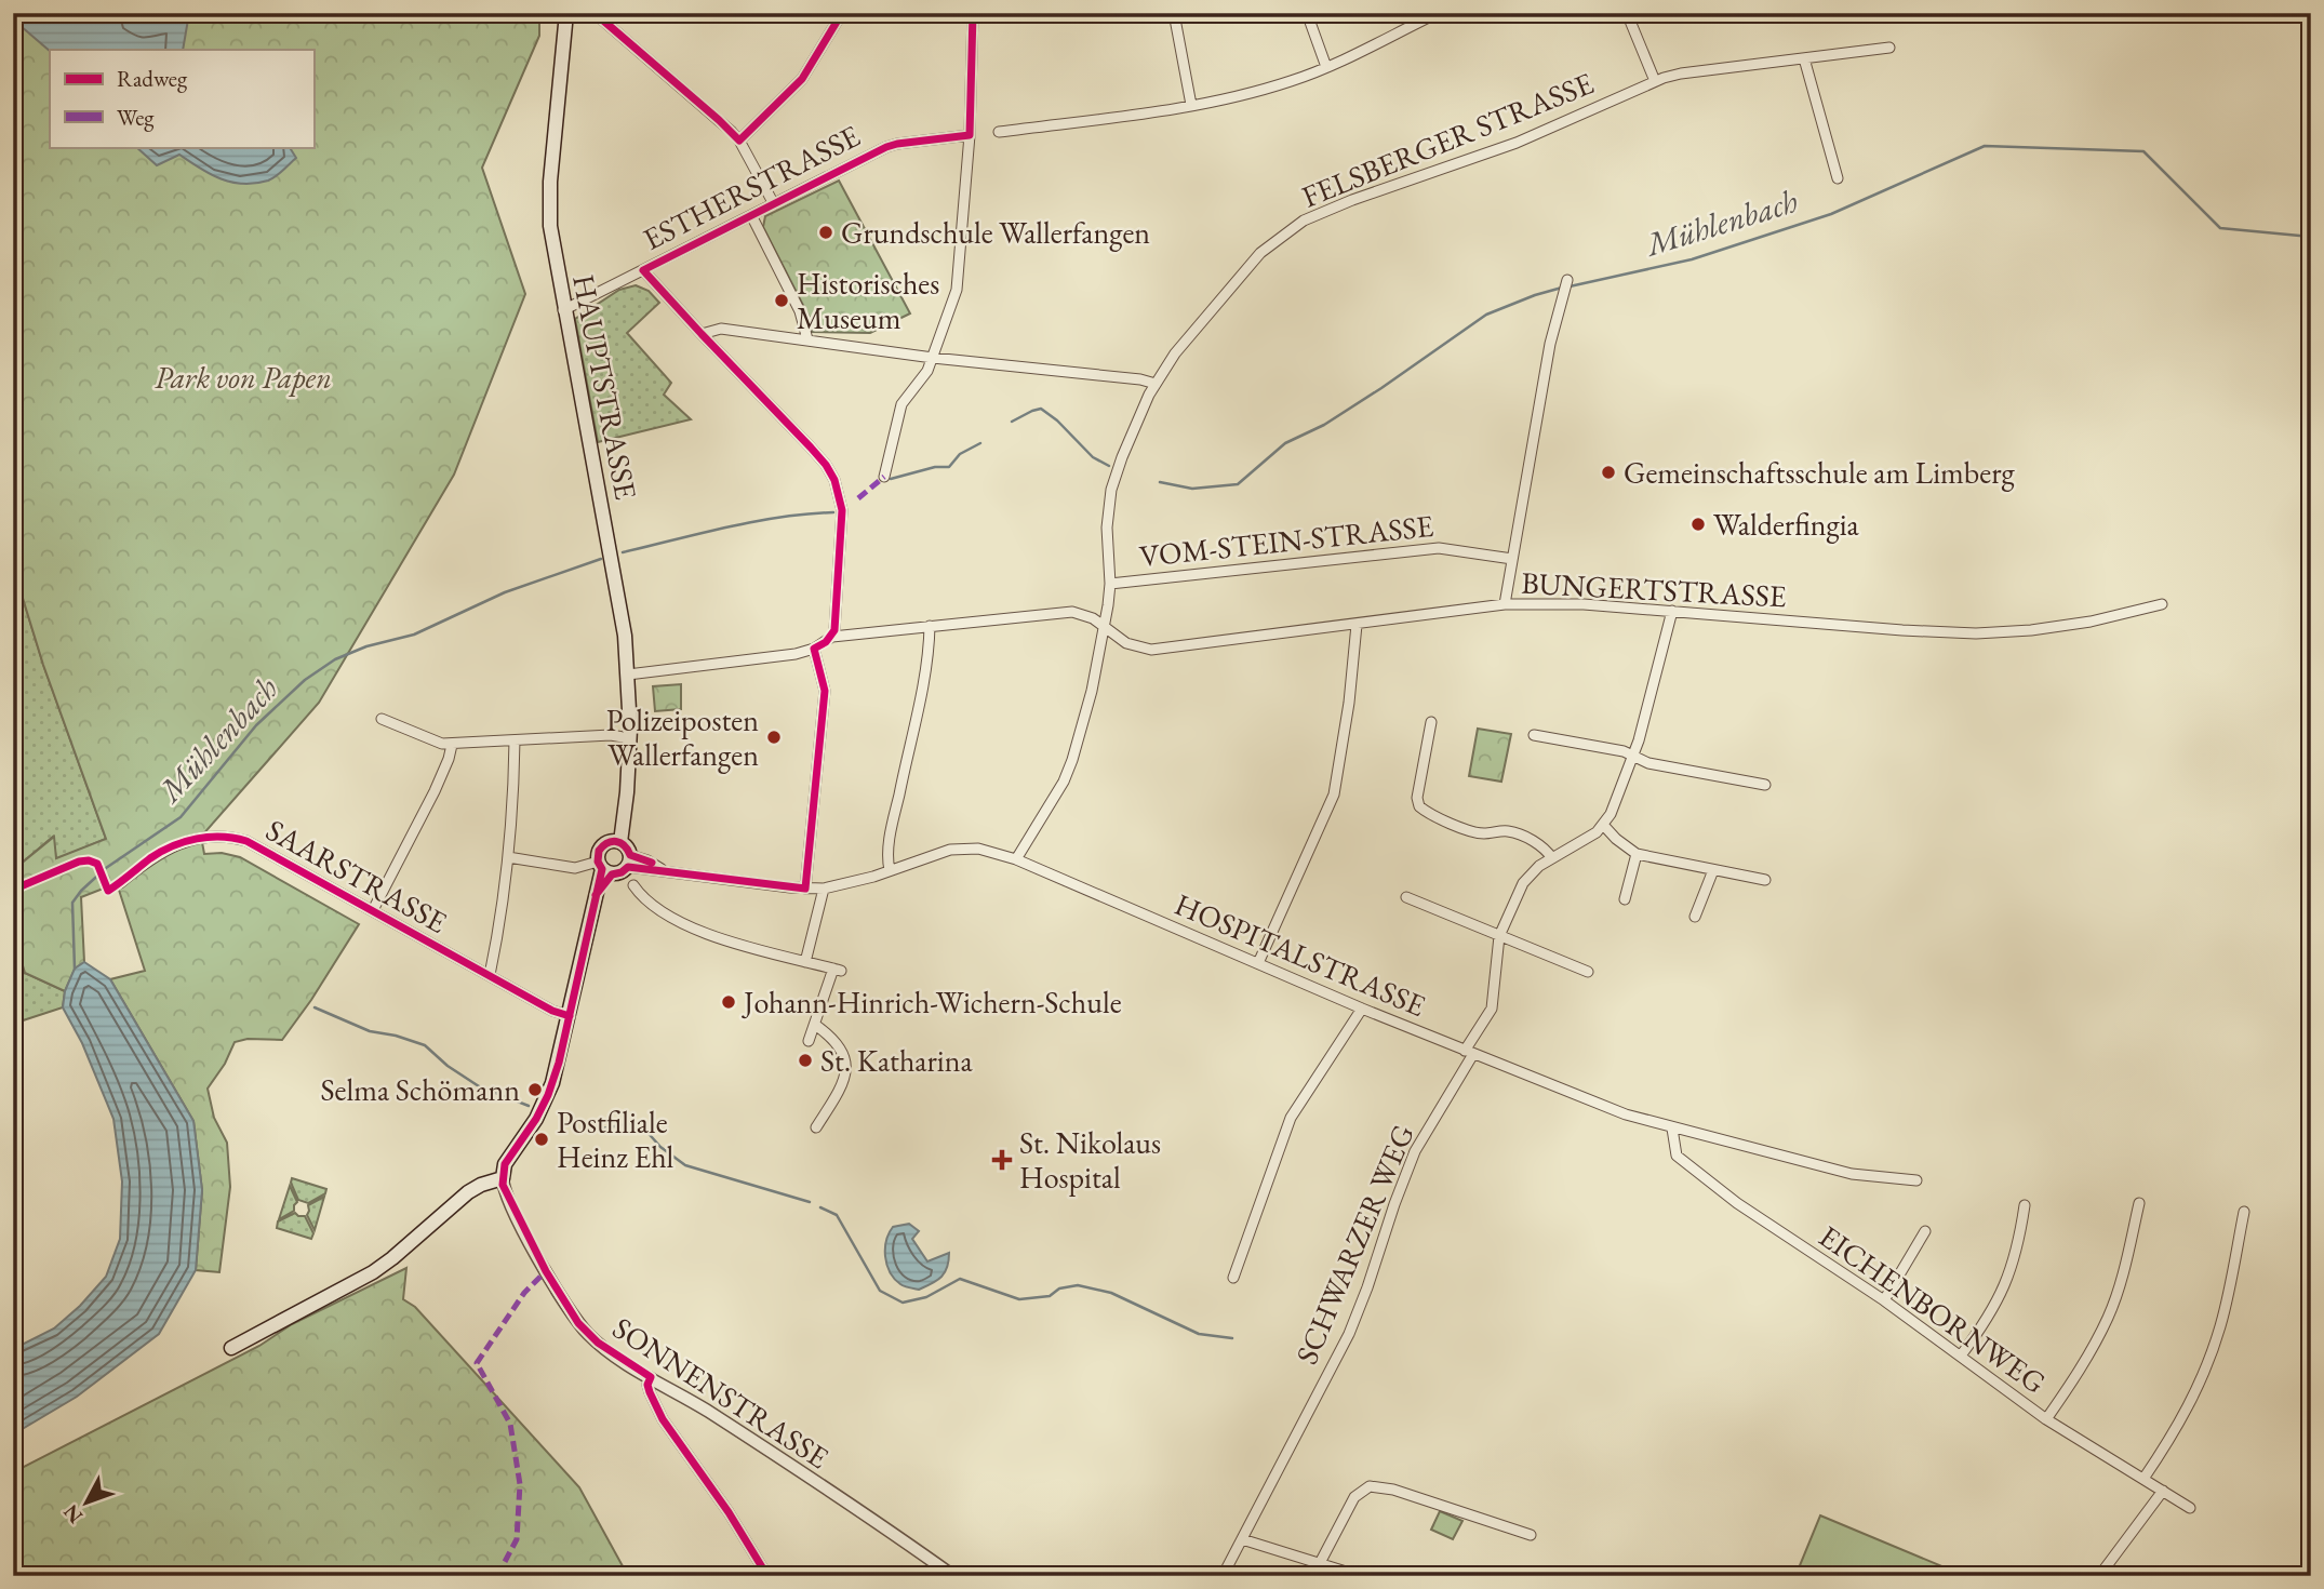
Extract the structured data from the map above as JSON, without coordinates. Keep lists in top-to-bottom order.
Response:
{
  "streets": {
    "main road": ["HAUPTSTRASSE"],
    "street": [
      "FELSBERGER STRASSE",
      "ESTHERSTRASSE",
      "VOM-STEIN-STRASSE",
      "BUNGERTSTRASSE",
      "SAARSTRASSE",
      "HOSPITALSTRASSE",
      "SCHWARZER WEG",
      "EICHENBORNWEG",
      "SONNENSTRASSE"
    ]
  },
  "crossings": [
    ["FELSBERGER STRASSE", "VOM-STEIN-STRASSE"],
    ["FELSBERGER STRASSE", "BUNGERTSTRASSE"],
    ["FELSBERGER STRASSE", "HOSPITALSTRASSE"],
    ["ESTHERSTRASSE", "HAUPTSTRASSE"],
    ["HAUPTSTRASSE", "HOSPITALSTRASSE"],
    ["HOSPITALSTRASSE", "SCHWARZER WEG"],
    ["HOSPITALSTRASSE", "EICHENBORNWEG"]
  ],
  "water": ["Mühlenbach"],
  "parks": ["Park von Papen"],
  "places": {
    "other": [
      "Grundschule Wallerfangen",
      "Historisches Museum",
      "Gemeinschaftsschule am Limberg",
      "Walderfingia",
      "Polizeiposten Wallerfangen",
      "Johann-Hinrich-Wichern-Schule",
      "St. Katharina",
      "Selma Schömann",
      "Postfiliale Heinz Ehl"
    ],
    "health": ["St. Nikolaus Hospital"]
  },
  "legend": ["Radweg", "Weg"],
  "north": "bottom left"
}
